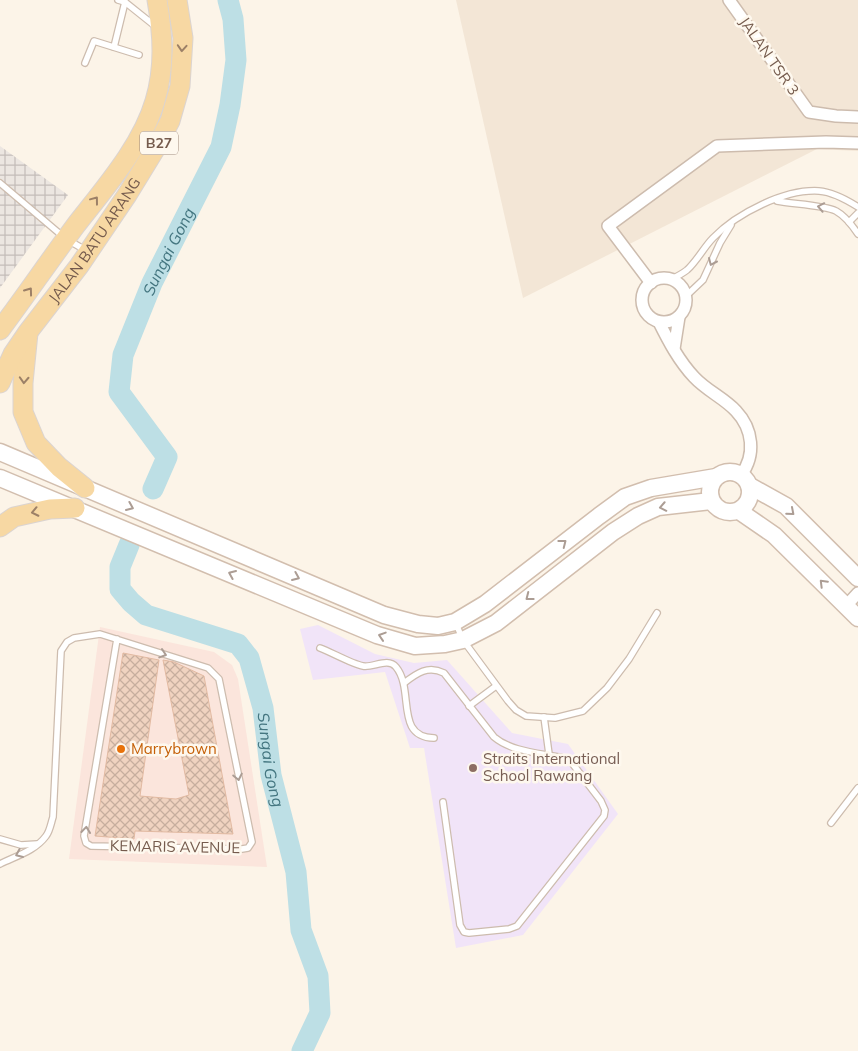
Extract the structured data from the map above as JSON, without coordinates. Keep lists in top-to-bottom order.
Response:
{
  "streets": {
    "main road": ["B27", "JALAN BATU ARANG"],
    "street": ["JALAN TSR 3"],
    "lane": ["KEMARIS AVENUE"]
  },
  "water": ["Sungai Gong"],
  "places": ["Marrybrown", "Straits International School Rawang"]
}
